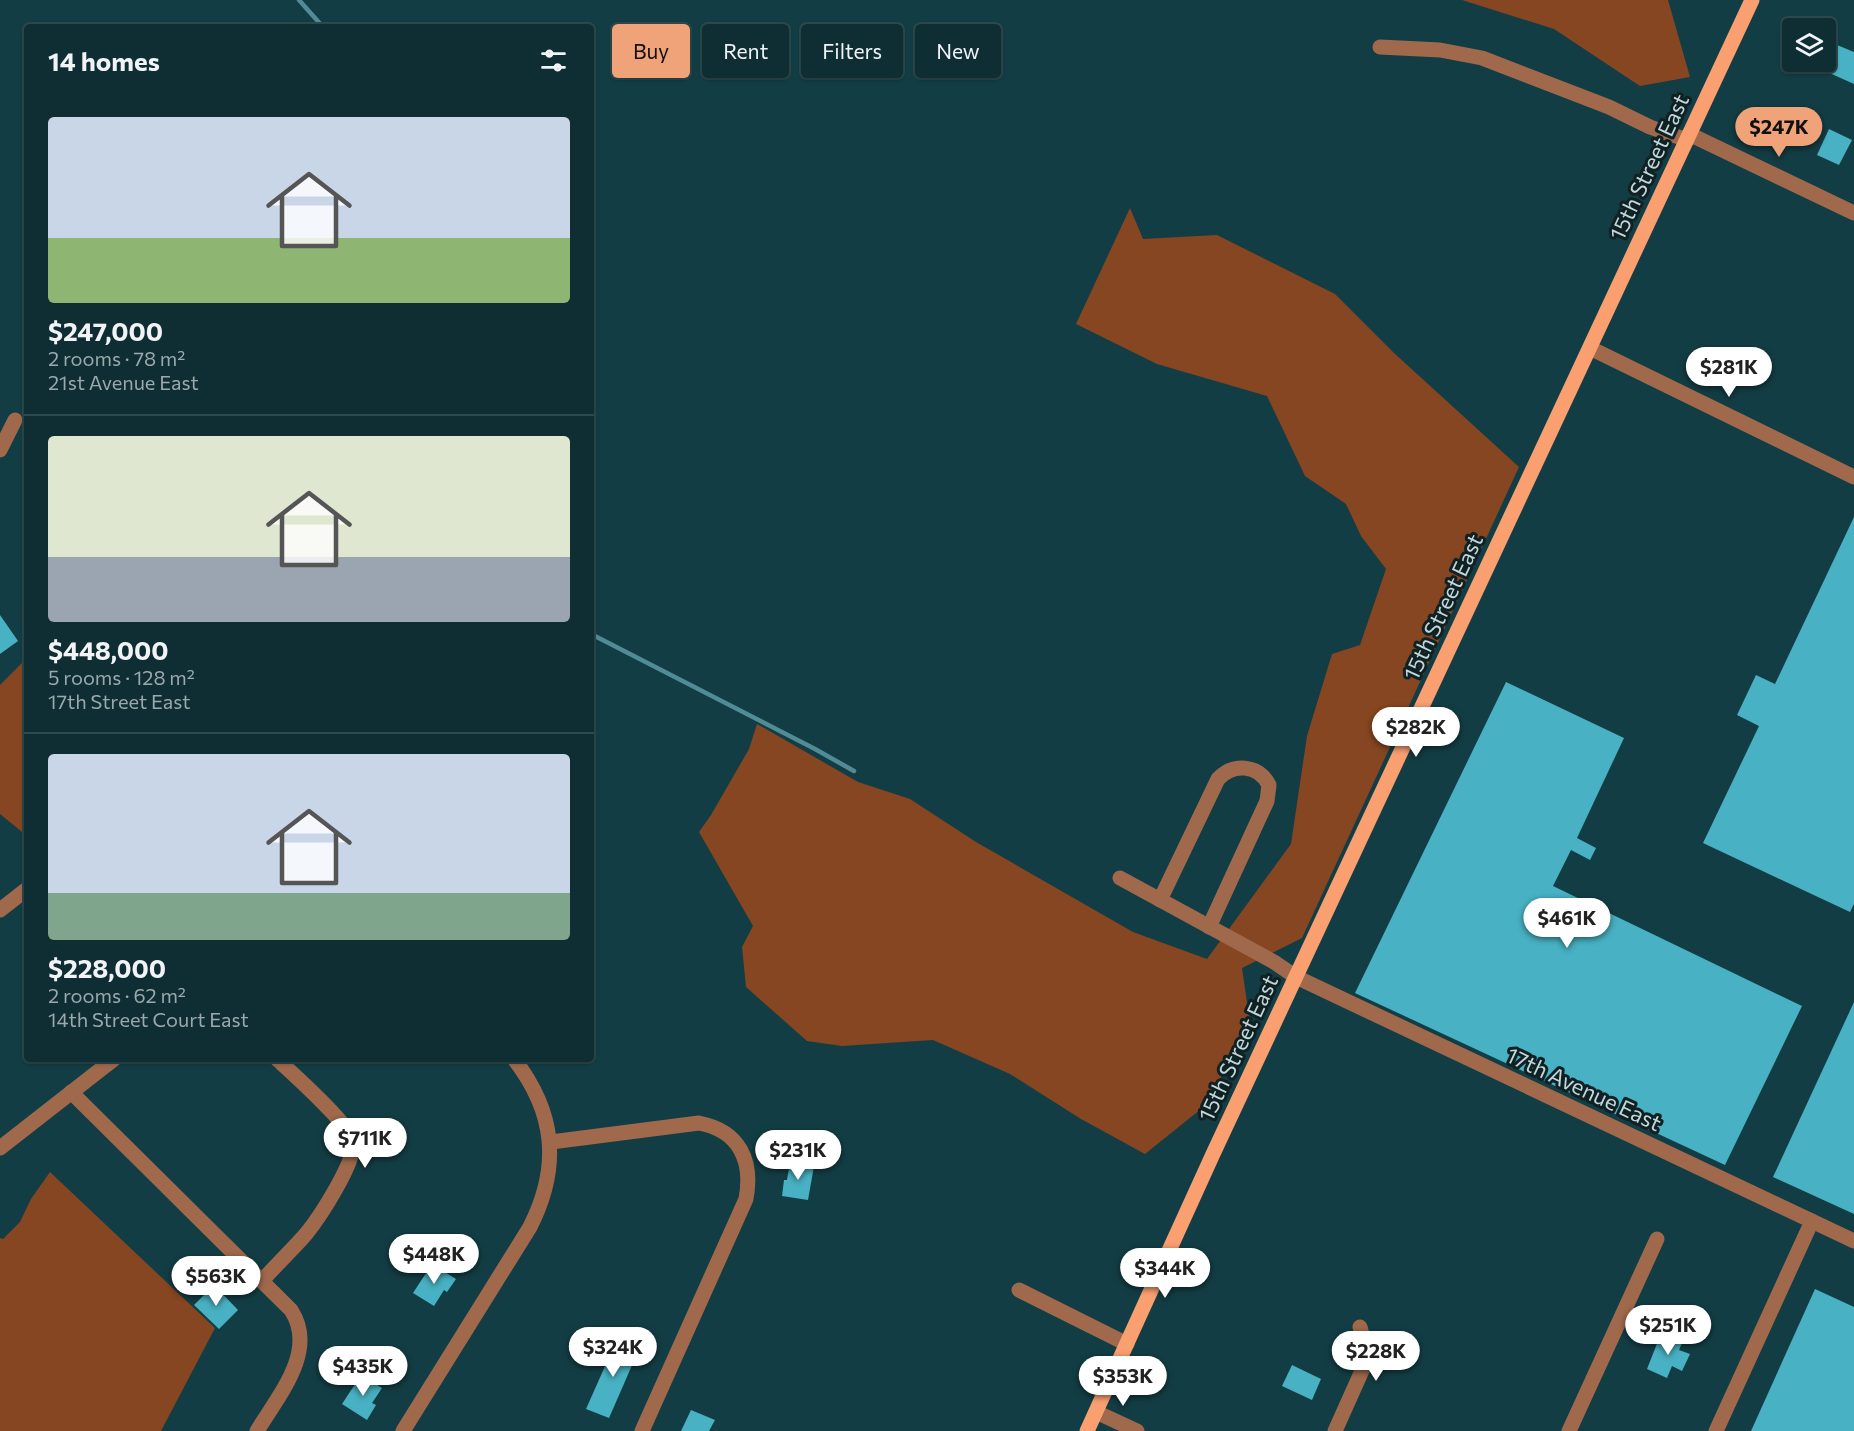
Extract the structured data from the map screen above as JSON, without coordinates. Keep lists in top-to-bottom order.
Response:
{
  "streets": {
    "main road": ["15th Street East"],
    "street": ["17th Avenue East"]
  },
  "crossings": [
    ["15th Street East", "17th Avenue East"]
  ],
  "page": {
    "chip": [
      "Buy",
      "Rent",
      "Filters",
      "New"
    ],
    "heading": "14 homes",
    "list": [
      {
        "name": "$247,000",
        "note": "2 rooms · 78 m² · 21st Avenue East"
      },
      {
        "name": "$448,000",
        "note": "5 rooms · 128 m² · 17th Street East"
      },
      {
        "name": "$228,000",
        "note": "2 rooms · 62 m² · 14th Street Court East"
      }
    ],
    "price": [
      "$247K",
      "$281K",
      "$282K",
      "$461K",
      "$711K",
      "$231K",
      "$448K",
      "$344K",
      "$563K",
      "$251K",
      "$324K",
      "$228K",
      "$435K",
      "$353K"
    ]
  }
}
